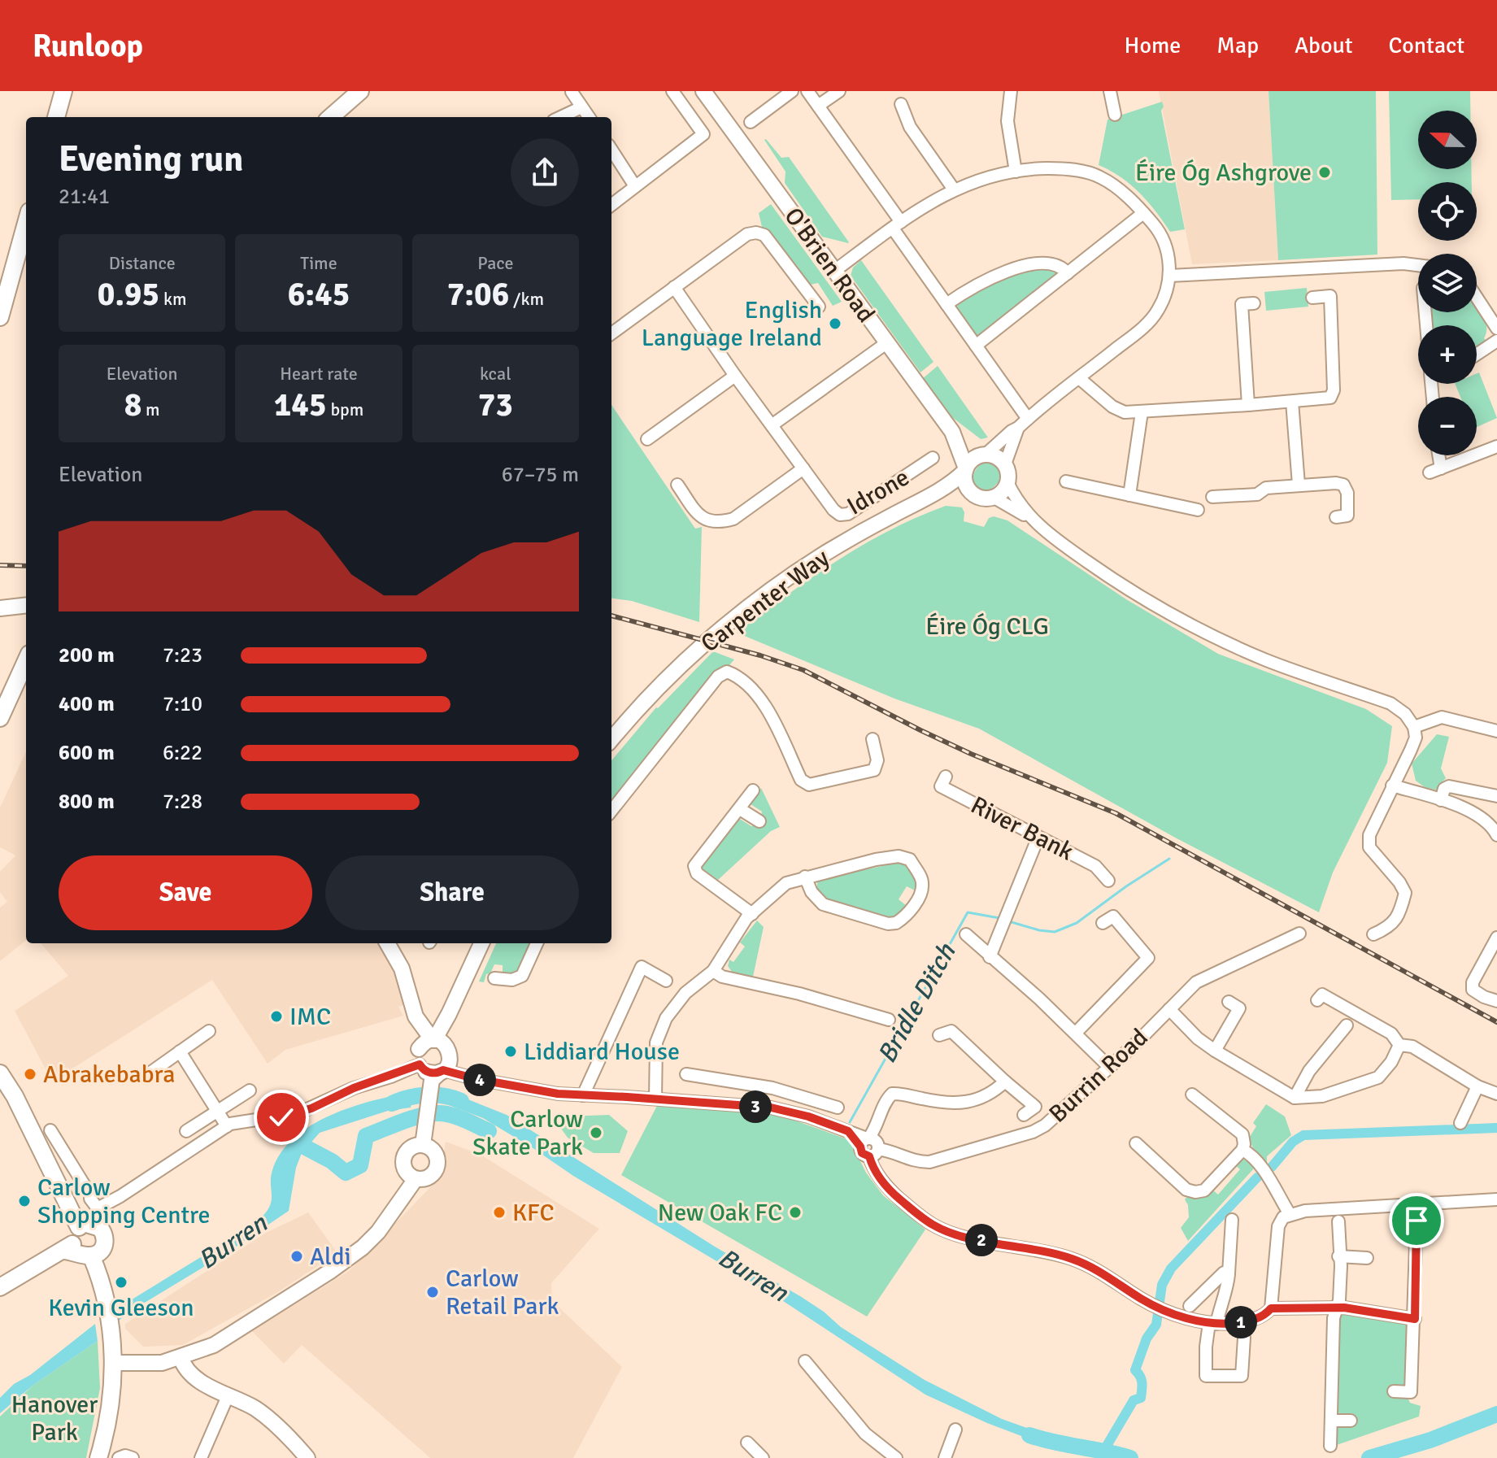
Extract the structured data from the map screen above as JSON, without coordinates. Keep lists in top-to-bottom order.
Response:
{
  "streets": {
    "street": [
      "O'Brien Road",
      "Idrone",
      "Carpenter Way",
      "River Bank",
      "Burrin Road"
    ]
  },
  "crossings": [
    ["O'Brien Road", "Carpenter Way"]
  ],
  "water": ["Bridle Ditch", "Burren"],
  "parks": ["Éire Óg CLG", "Hanover Park"],
  "places": [
    "Éire Óg Ashgrove",
    "English Language Ireland",
    "IMC",
    "Liddiard House",
    "Abrakebabra",
    "Carlow Skate Park",
    "Carlow Shopping Centre",
    "KFC",
    "New Oak FC",
    "Aldi",
    "Kevin Gleeson",
    "Carlow Retail Park"
  ],
  "north": "left",
  "page": {
    "header": "Runloop",
    "nav": [
      "Home",
      "Map",
      "About",
      "Contact"
    ],
    "map_buttons": ["+", "−"],
    "heading": ["Evening run", "21:41"],
    "stats": [
      ["Distance", "0.95 km"],
      ["Time", "6:45"],
      ["Pace", "7:06 /km"],
      ["Elevation", "8 m"],
      ["Heart rate", "145 bpm"],
      ["kcal", "73"]
    ],
    "chart": ["Elevation", "67–75 m"],
    "list": [
      {
        "name": "200 m",
        "note": "7:23"
      },
      {
        "name": "400 m",
        "note": "7:10"
      },
      {
        "name": "600 m",
        "note": "6:22"
      },
      {
        "name": "800 m",
        "note": "7:28"
      }
    ],
    "buttons": ["Save", "Share"],
    "pins": [
      "4",
      "3",
      "2",
      "1"
    ]
  }
}
